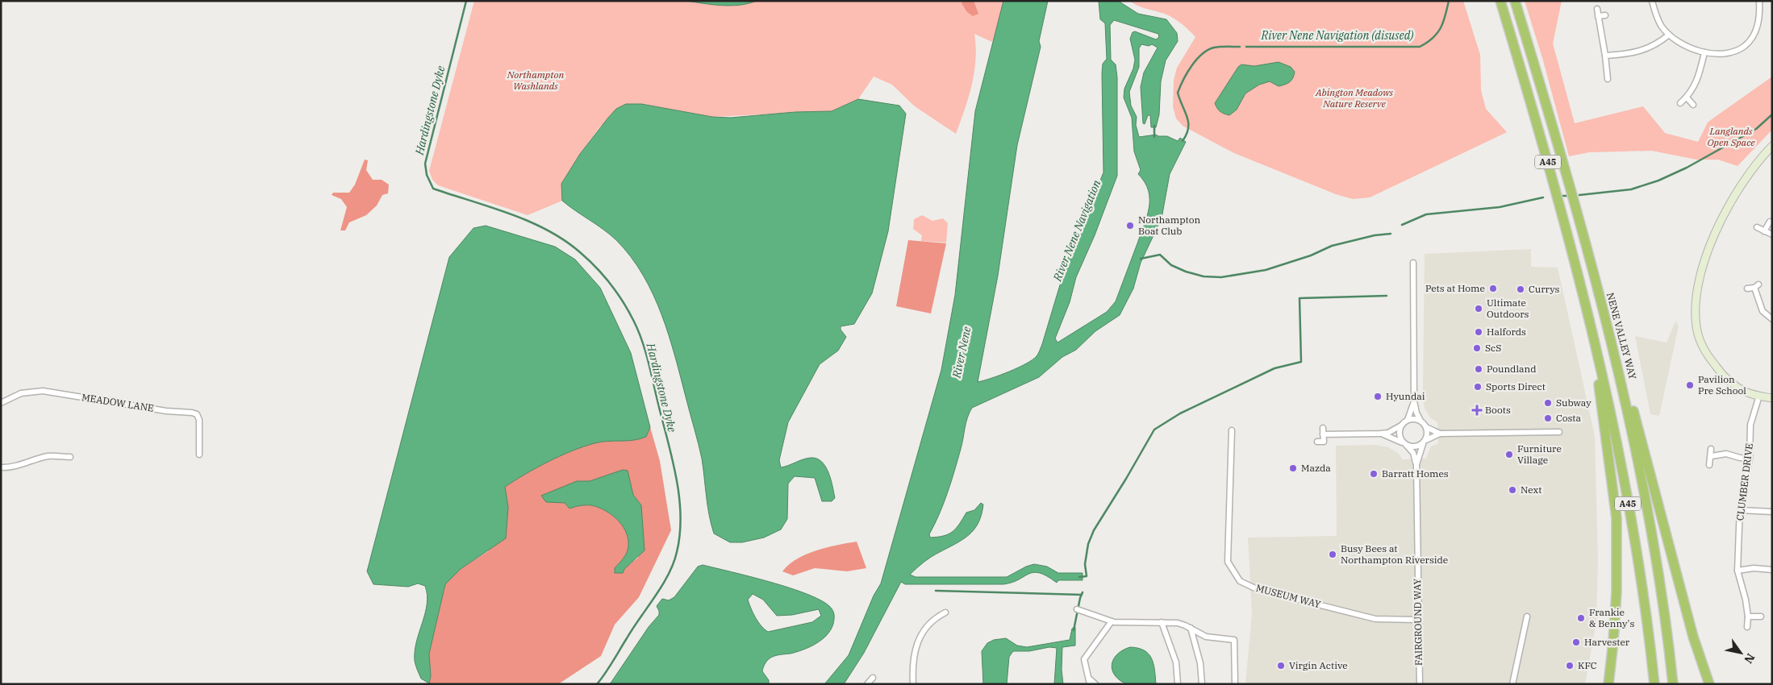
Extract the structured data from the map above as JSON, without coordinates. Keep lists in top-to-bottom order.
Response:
{
  "streets": {
    "highway": ["A45", "NENE VALLEY WAY"],
    "street": [
      "MEADOW LANE",
      "CLUMBER DRIVE",
      "MUSEUM WAY",
      "FAIRGROUND WAY"
    ]
  },
  "crossings": [
    ["MUSEUM WAY", "FAIRGROUND WAY"]
  ],
  "water": [
    "River Nene Navigation (disused)",
    "Hardingstone Dyke",
    "River Nene Navigation",
    "River Nene"
  ],
  "parks": ["Northampton Washlands", "Abington Meadows Nature Reserve", "Langlands Open Space"],
  "places": {
    "other": [
      "Northampton Boat Club",
      "Pets at Home",
      "Currys",
      "Ultimate Outdoors",
      "Halfords",
      "ScS",
      "Poundland",
      "Pavilion Pre School",
      "Sports Direct",
      "Hyundai",
      "Subway",
      "Costa",
      "Furniture Village",
      "Mazda",
      "Barratt Homes",
      "Next",
      "Busy Bees at Northampton Riverside",
      "Frankie & Benny's",
      "Harvester",
      "Virgin Active",
      "KFC"
    ],
    "health": ["Boots"]
  },
  "north": "bottom right"
}
